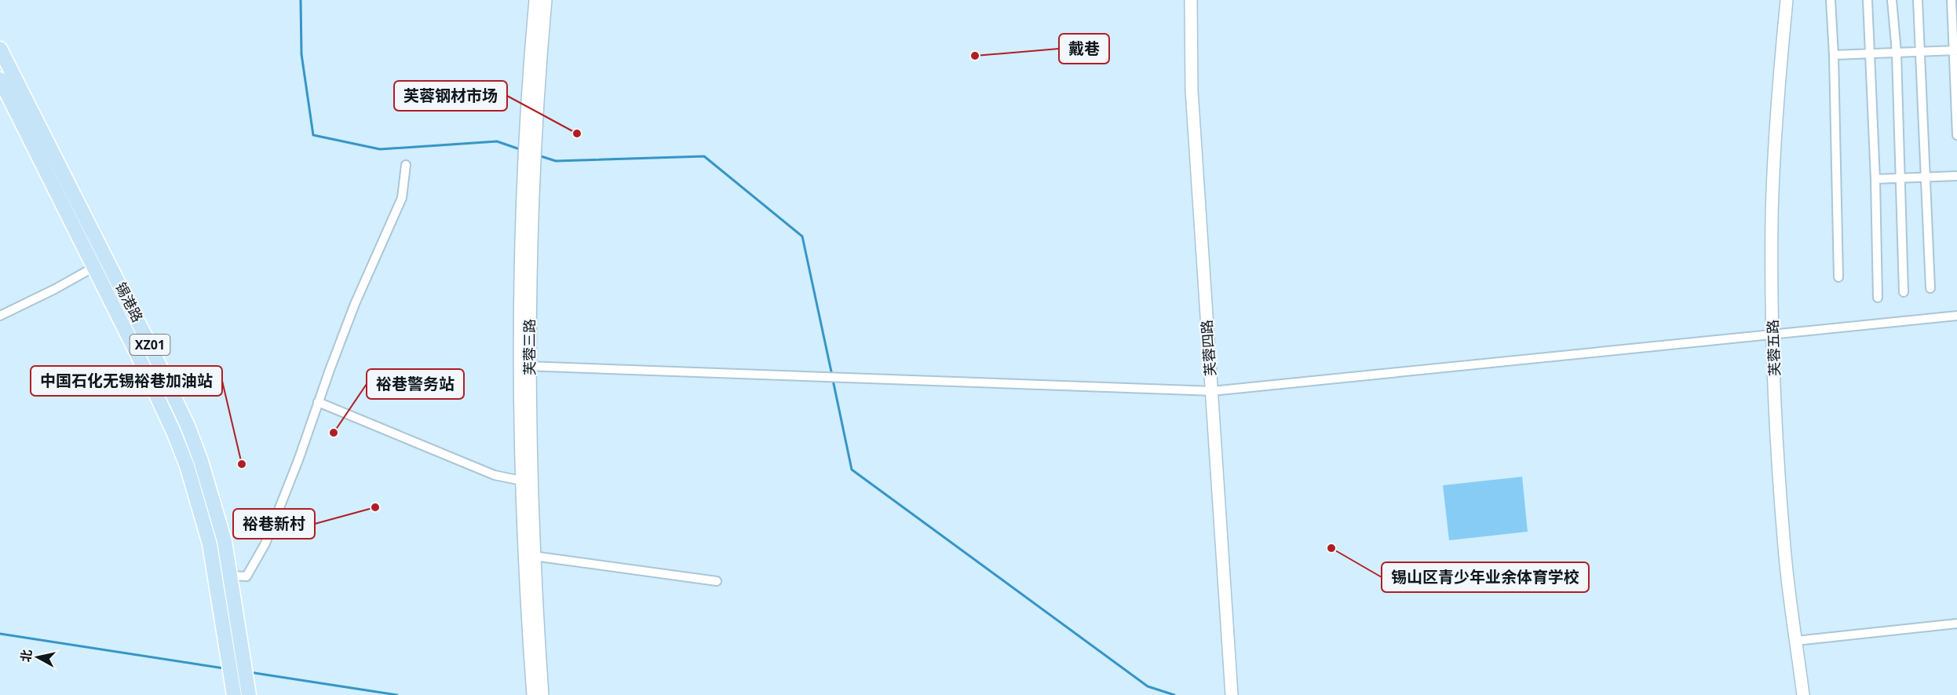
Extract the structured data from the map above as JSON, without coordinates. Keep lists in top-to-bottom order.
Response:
{
  "streets": {
    "main road": ["锡港路", "XZ01"],
    "street": ["芙蓉三路", "芙蓉四路", "芙蓉五路"]
  },
  "places": [
    "戴巷",
    "芙蓉钢材市场",
    "裕巷警务站",
    "中国石化无锡裕巷加油站",
    "裕巷新村",
    "锡山区青少年业余体育学校"
  ],
  "north": "left"
}
